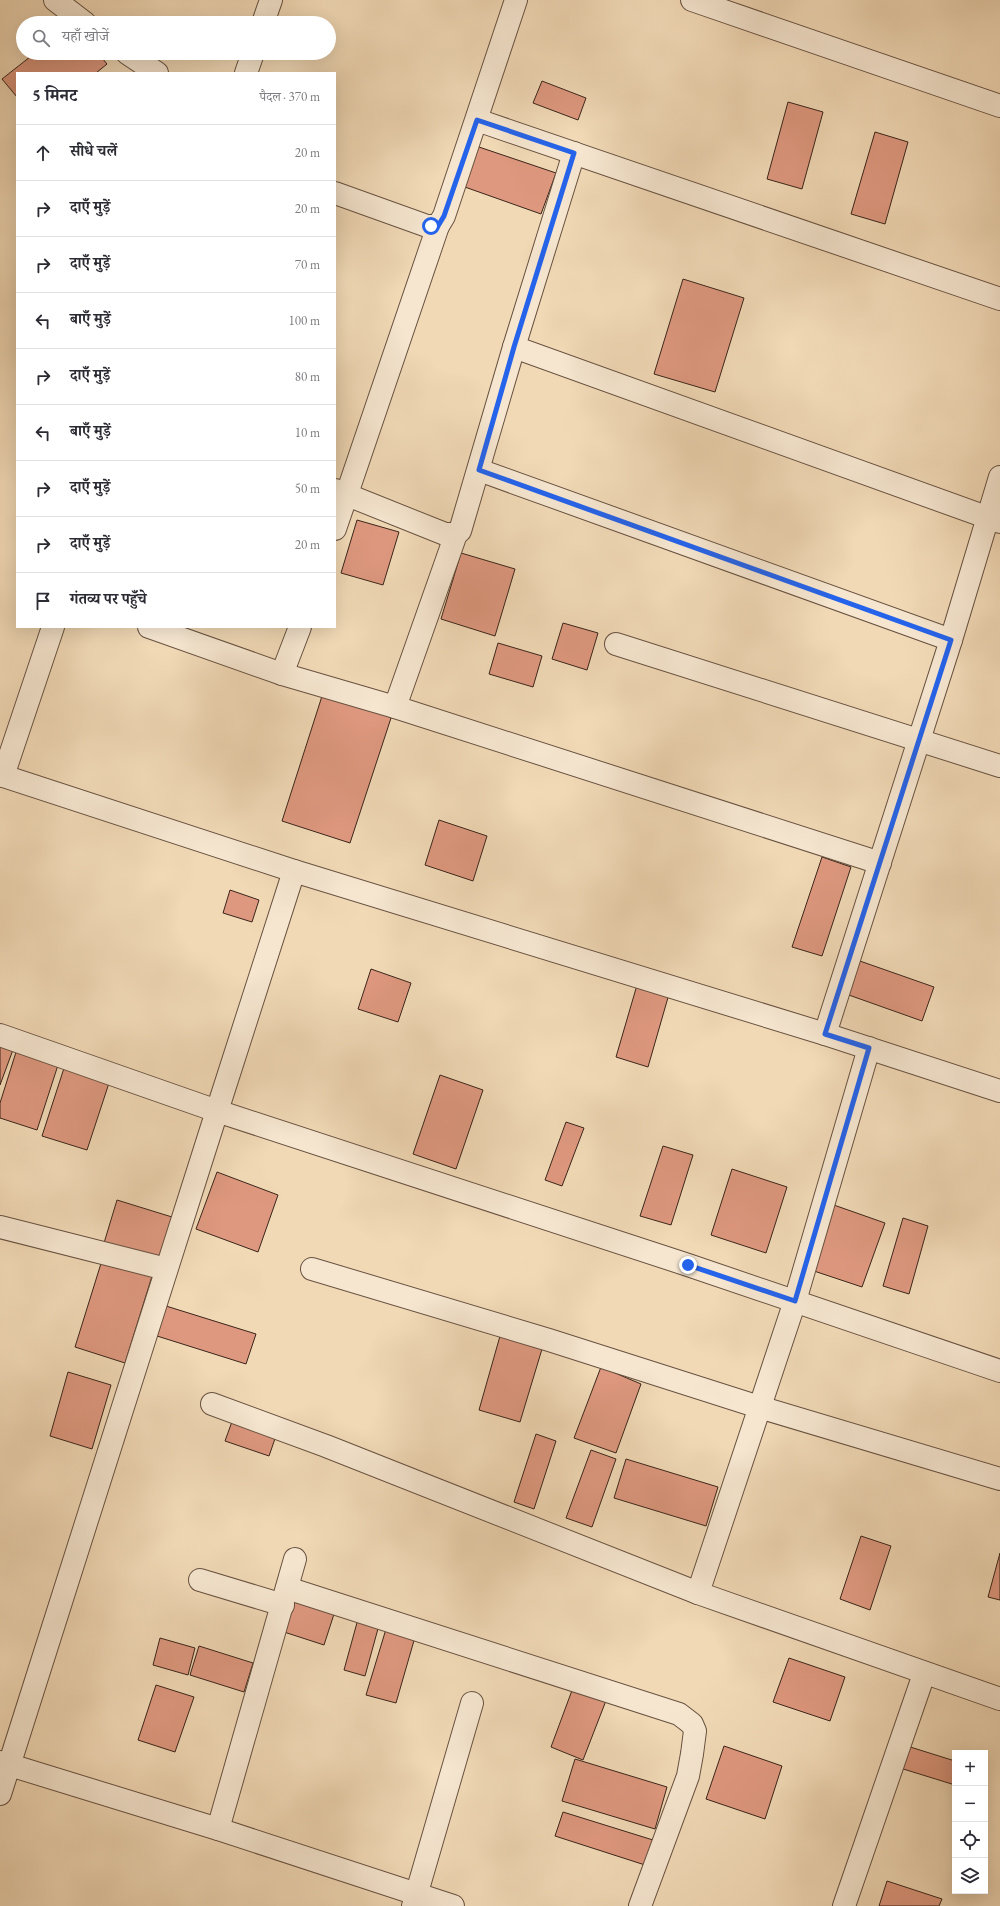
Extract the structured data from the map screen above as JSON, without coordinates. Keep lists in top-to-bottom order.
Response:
{
  "page": {
    "search": "यहाँ खोजें",
    "heading": ["5 मिनट", "पैदल · 370 m"],
    "list": [
      ["सीधे चलें", "20 m"],
      ["दाएँ मुड़ें", "20 m"],
      ["दाएँ मुड़ें", "70 m"],
      ["बाएँ मुड़ें", "100 m"],
      ["दाएँ मुड़ें", "80 m"],
      ["बाएँ मुड़ें", "10 m"],
      ["दाएँ मुड़ें", "50 m"],
      ["दाएँ मुड़ें", "20 m"],
      "गंतव्य पर पहुँचे"
    ],
    "map_buttons": ["+", "−"]
  }
}
